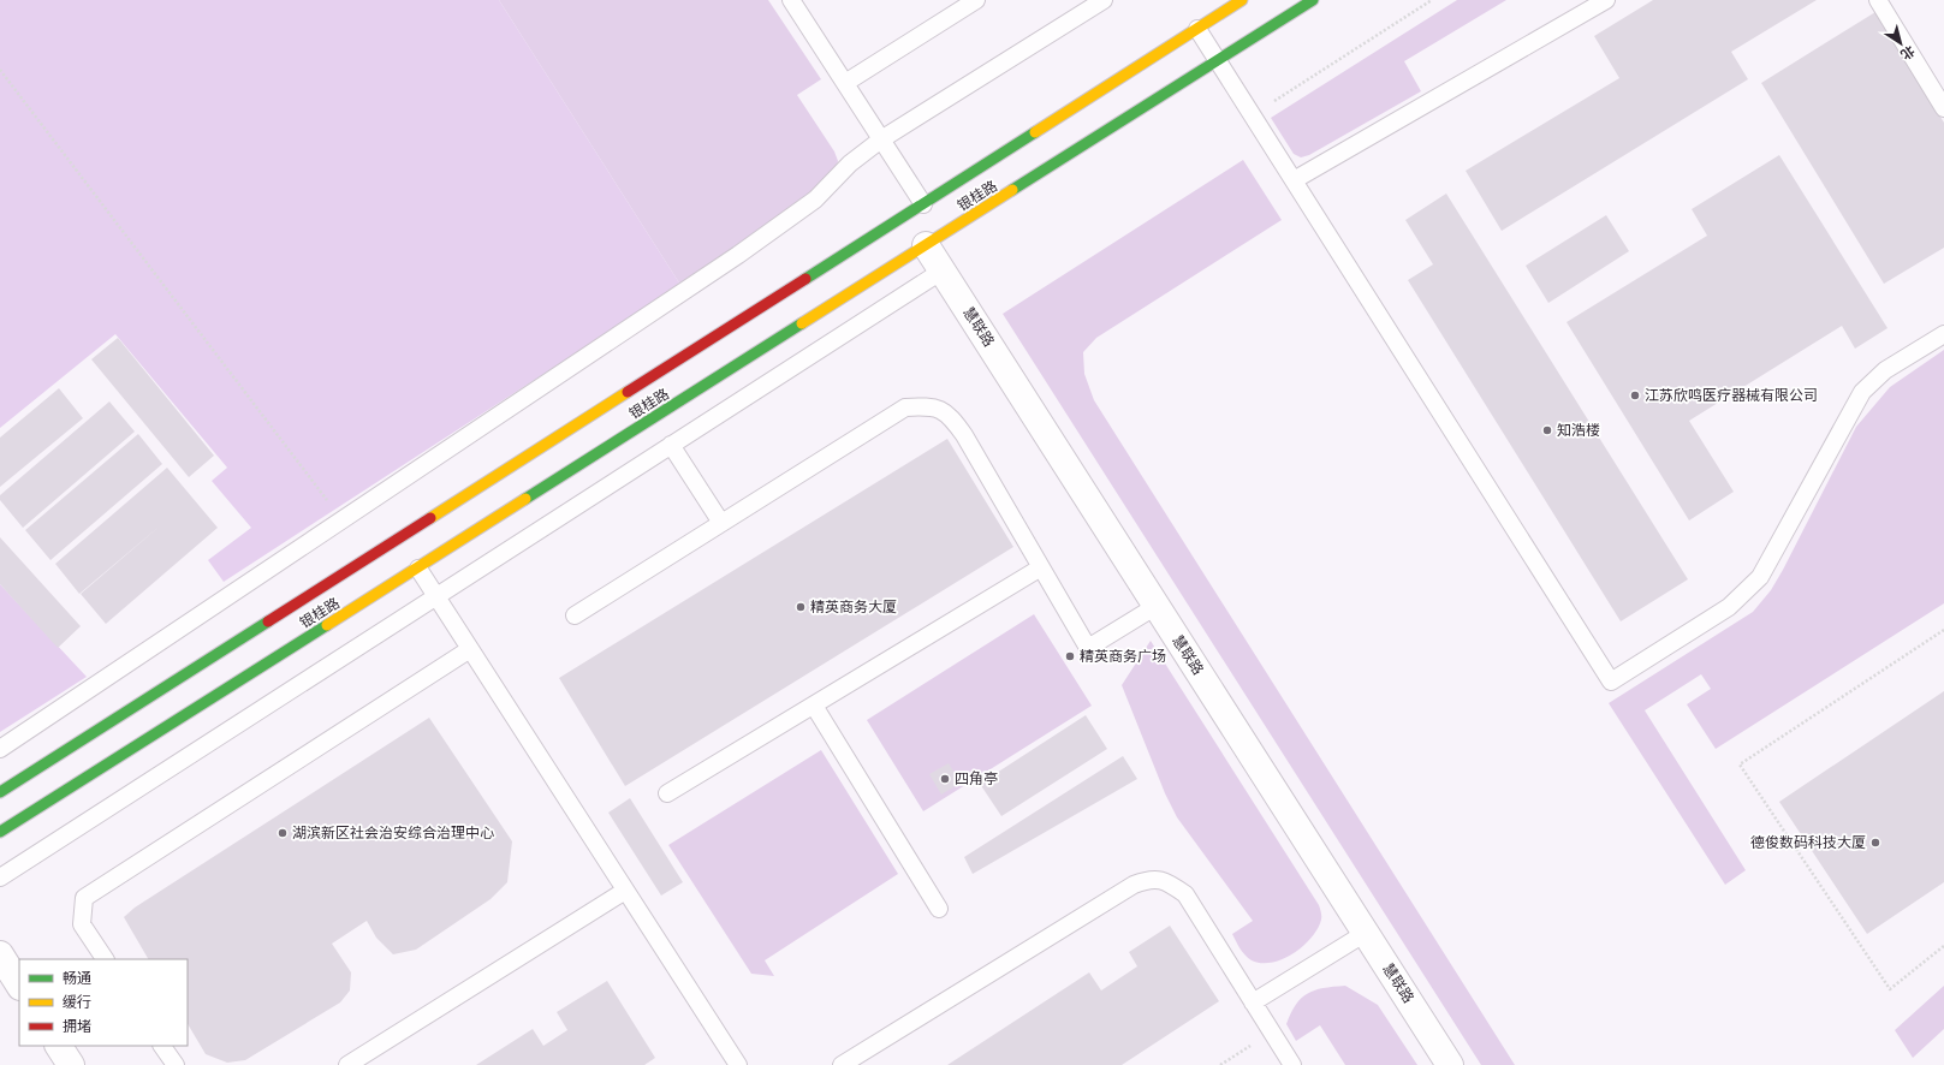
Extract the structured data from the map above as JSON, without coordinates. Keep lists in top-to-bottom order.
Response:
{
  "streets": {
    "street": ["银桂路", "慧联路"]
  },
  "crossings": [
    ["银桂路", "慧联路"]
  ],
  "places": [
    "江苏欣鸣医疗器械有限公司",
    "知浩楼",
    "精英商务大厦",
    "精英商务广场",
    "四角亭",
    "湖滨新区社会治安综合治理中心",
    "德俊数码科技大厦"
  ],
  "legend": ["畅通", "缓行", "拥堵"],
  "north": "bottom right"
}
